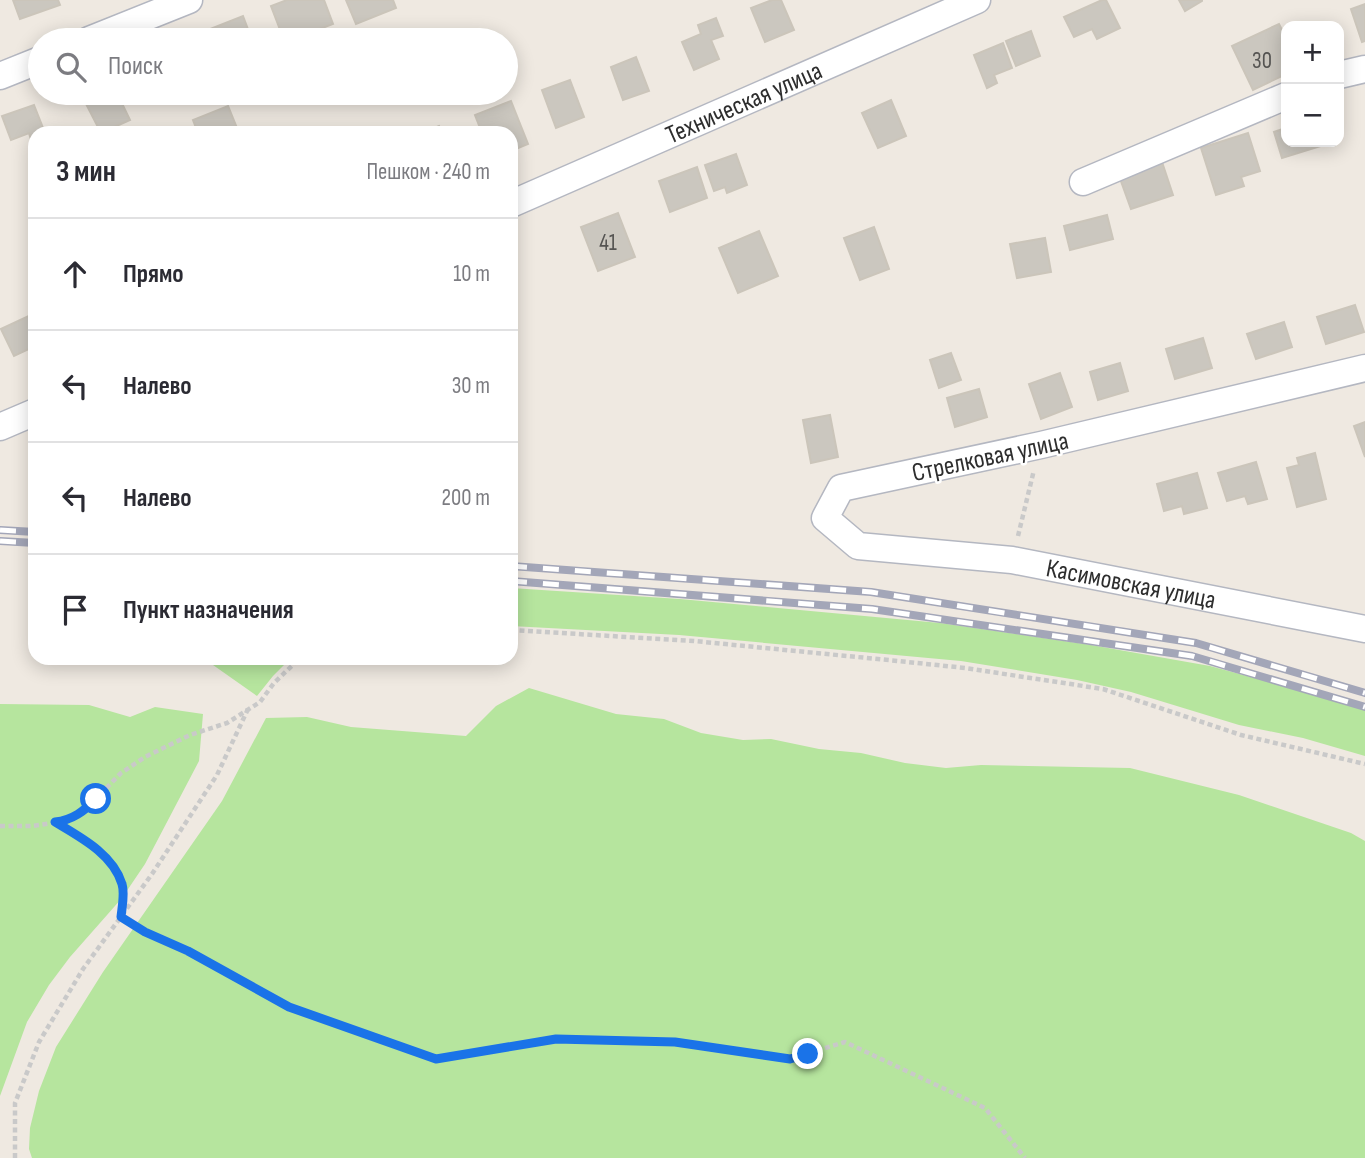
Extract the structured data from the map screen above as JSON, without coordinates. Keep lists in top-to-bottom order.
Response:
{
  "streets": {
    "street": ["Техническая улица", "Стрелковая улица", "Касимовская улица"]
  },
  "crossings": [
    ["Стрелковая улица", "Касимовская улица"]
  ],
  "house_numbers": ["30", "41"],
  "page": {
    "map_buttons": ["+", "−"],
    "search": "Поиск",
    "heading": ["3 мин", "Пешком · 240 m"],
    "list": [
      ["Прямо", "10 m"],
      ["Налево", "30 m"],
      ["Налево", "200 m"],
      "Пункт назначения"
    ]
  }
}
